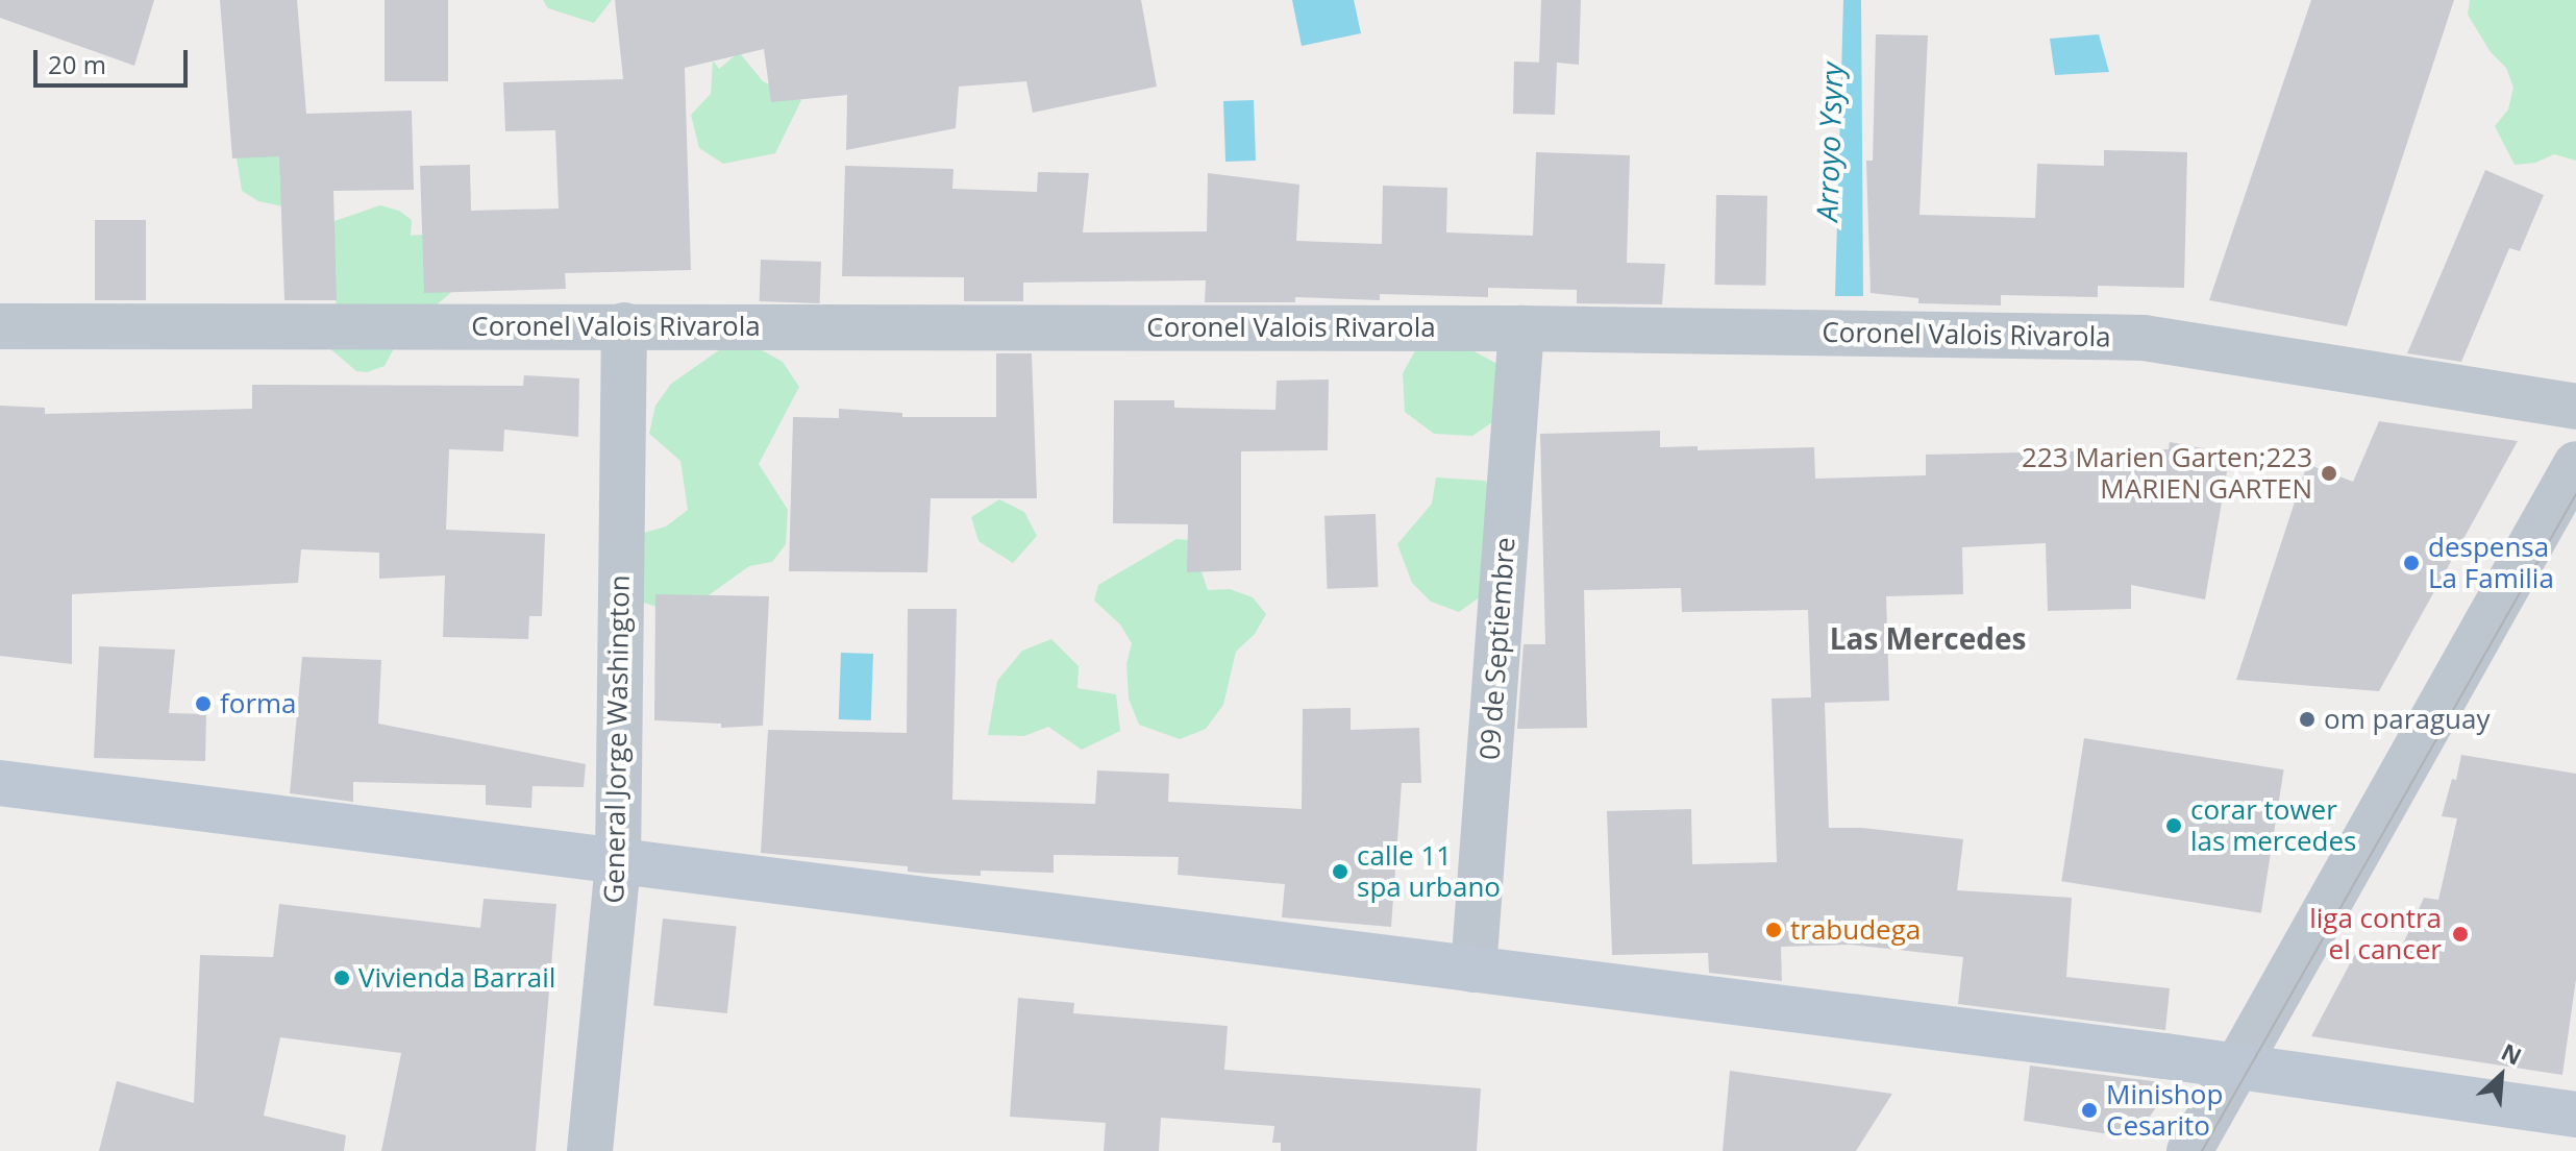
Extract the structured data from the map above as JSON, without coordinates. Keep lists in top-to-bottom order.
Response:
{
  "streets": {
    "street": ["Coronel Valois Rivarola", "09 de Septiembre", "General Jorge Washington"]
  },
  "crossings": [
    ["Coronel Valois Rivarola", "09 de Septiembre"],
    ["Coronel Valois Rivarola", "General Jorge Washington"]
  ],
  "districts": ["Las Mercedes"],
  "water": ["Arroyo Ysyry"],
  "places": [
    "223 Marien Garten;223 MARIEN GARTEN",
    "despensa La Familia",
    "forma",
    "om paraguay",
    "corar tower las mercedes",
    "calle 11 spa urbano",
    "trabudega",
    "liga contra el cancer",
    "Vivienda Barrail",
    "Minishop Cesarito"
  ],
  "scale_bar": "20 m",
  "north": "top right"
}
